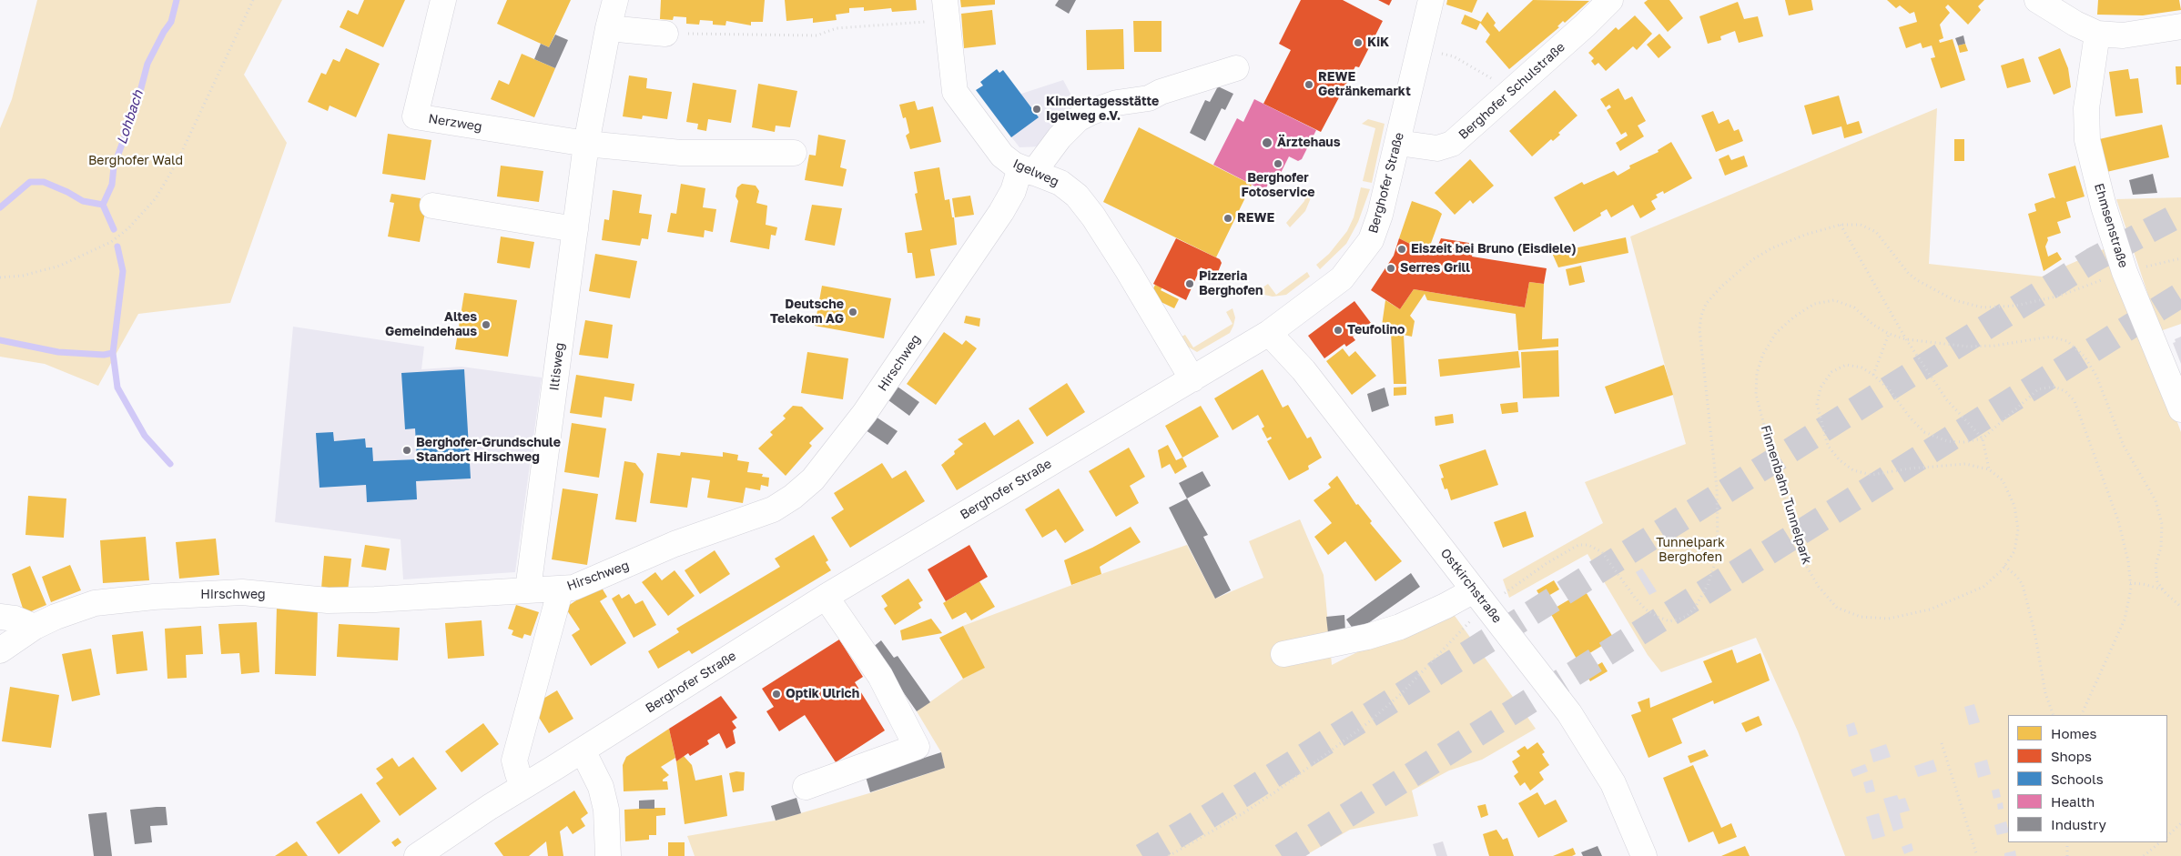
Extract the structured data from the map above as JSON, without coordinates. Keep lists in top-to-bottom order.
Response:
{
  "streets": {
    "street": [
      "Berghofer Schulstraße",
      "Nerzweg",
      "Igelweg",
      "Berghofer Straße",
      "Ehmsenstraße",
      "Hirschweg",
      "Iltisweg",
      "Ostkirchstraße"
    ],
    "path": ["Finnenbahn Tunnelpark"]
  },
  "crossings": [
    ["Berghofer Schulstraße", "Berghofer Straße"],
    ["Nerzweg", "Iltisweg"],
    ["Igelweg", "Berghofer Straße"],
    ["Igelweg", "Hirschweg"],
    ["Berghofer Straße", "Ostkirchstraße"],
    ["Hirschweg", "Iltisweg"]
  ],
  "water": ["Lohbach"],
  "parks": ["Berghofer Wald", "Tunnelpark Berghofen"],
  "places": [
    "KiK",
    "REWE Getränkemarkt",
    "Kindertagesstätte Igelweg e.V.",
    "Ärztehaus",
    "Berghofer Fotoservice",
    "REWE",
    "Eiszeit bei Bruno (Eisdiele)",
    "Serres Grill",
    "Pizzeria Berghofen",
    "Deutsche Telekom AG",
    "Altes Gemeindehaus",
    "Teufolino",
    "Berghofer-Grundschule Standort Hirschweg",
    "Optik Ulrich"
  ],
  "legend": [
    "Homes",
    "Shops",
    "Schools",
    "Health",
    "Industry"
  ]
}
